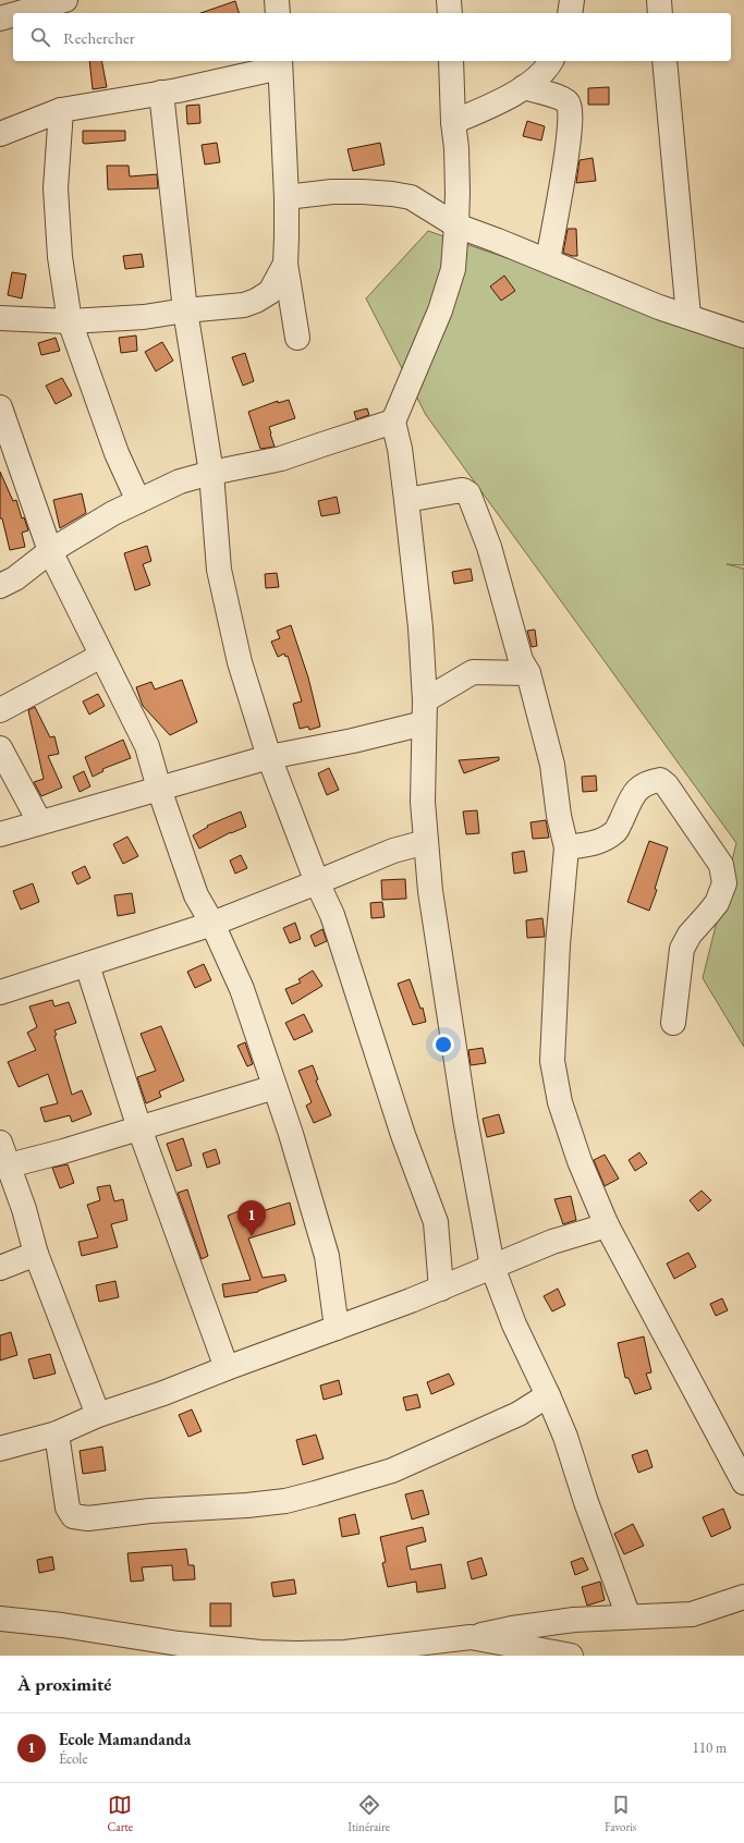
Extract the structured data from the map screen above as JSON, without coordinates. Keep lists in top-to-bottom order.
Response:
{
  "page": {
    "search": "Rechercher",
    "pins": "1",
    "heading": "À proximité",
    "list": [
      {
        "mark": "1",
        "name": "Ecole Mamandanda",
        "note": "École",
        "value": "110 m"
      }
    ],
    "nav": ["Carte", "Itinéraire", "Favoris"]
  }
}
